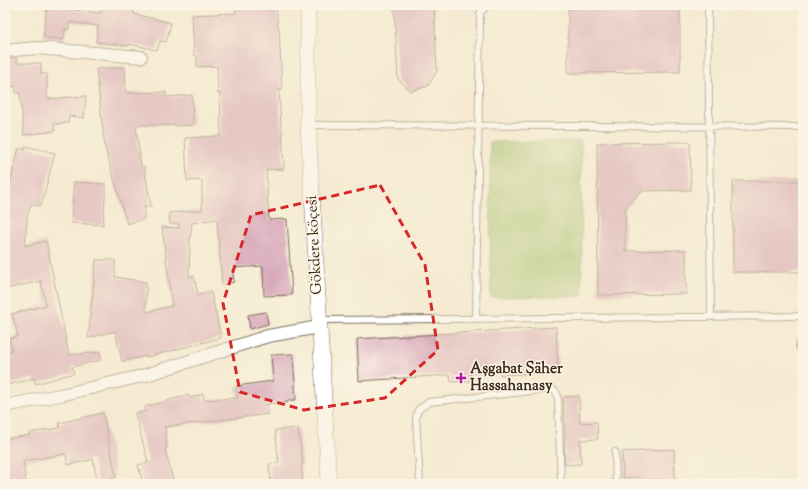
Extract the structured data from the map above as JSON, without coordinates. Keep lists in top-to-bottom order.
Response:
{
  "streets": {
    "street": ["Gökdere köçesi"]
  },
  "places": {
    "health": ["Aşgabat Şäher Hassahanasy"]
  }
}
